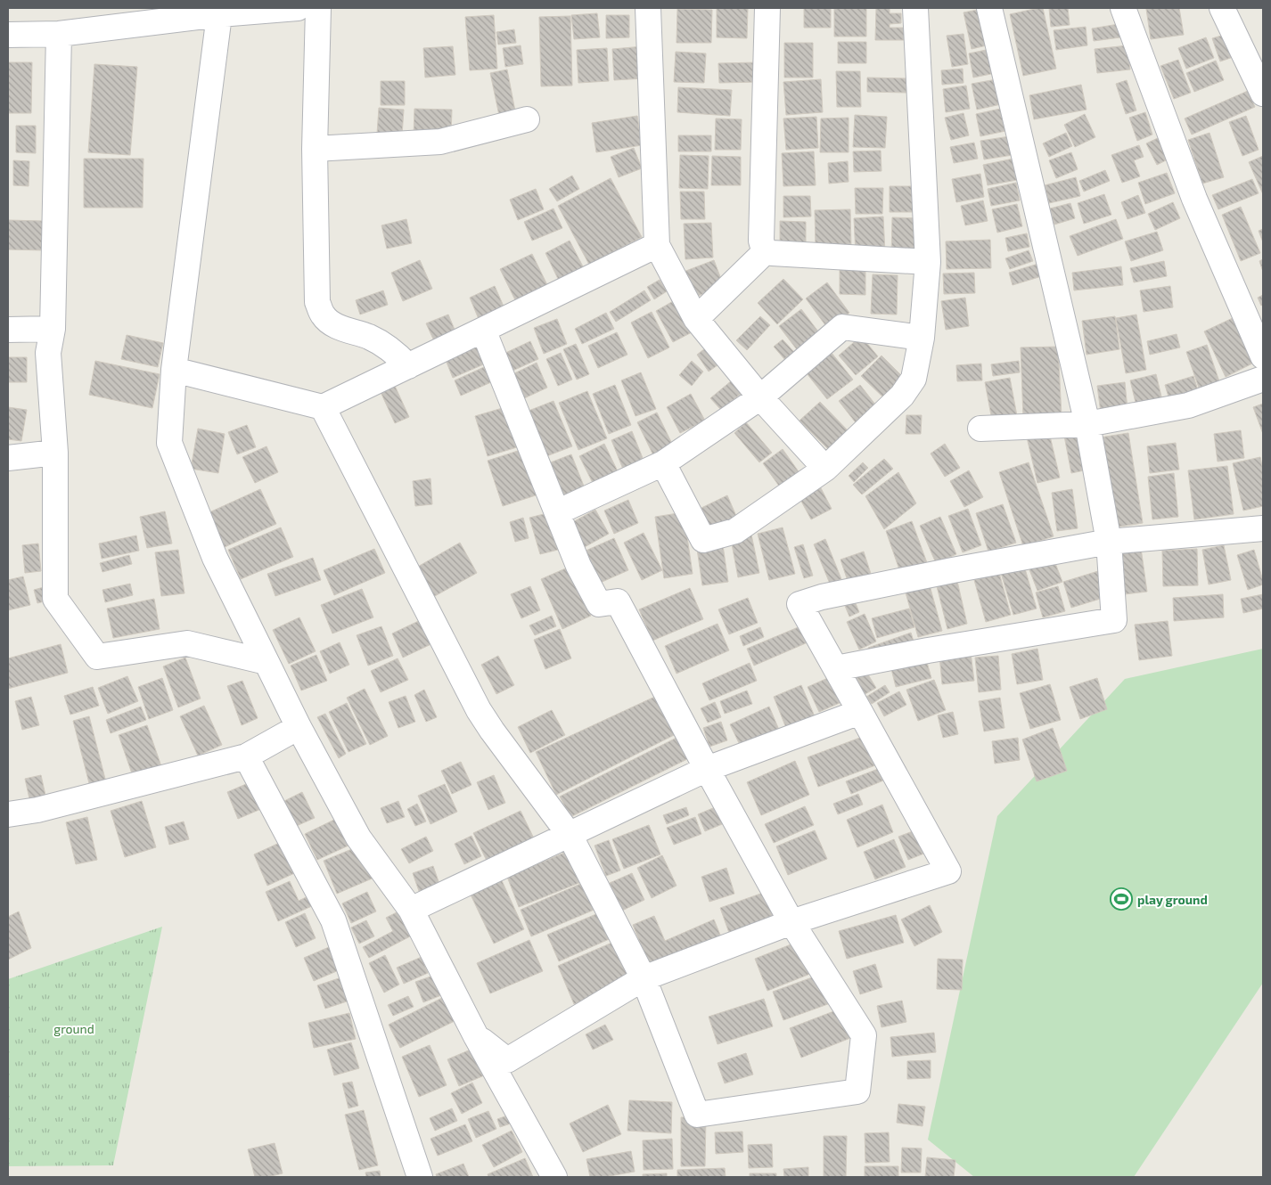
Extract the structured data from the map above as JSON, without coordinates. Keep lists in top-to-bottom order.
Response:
{
  "parks": ["ground"],
  "places": {
    "sports": ["play ground"]
  }
}
